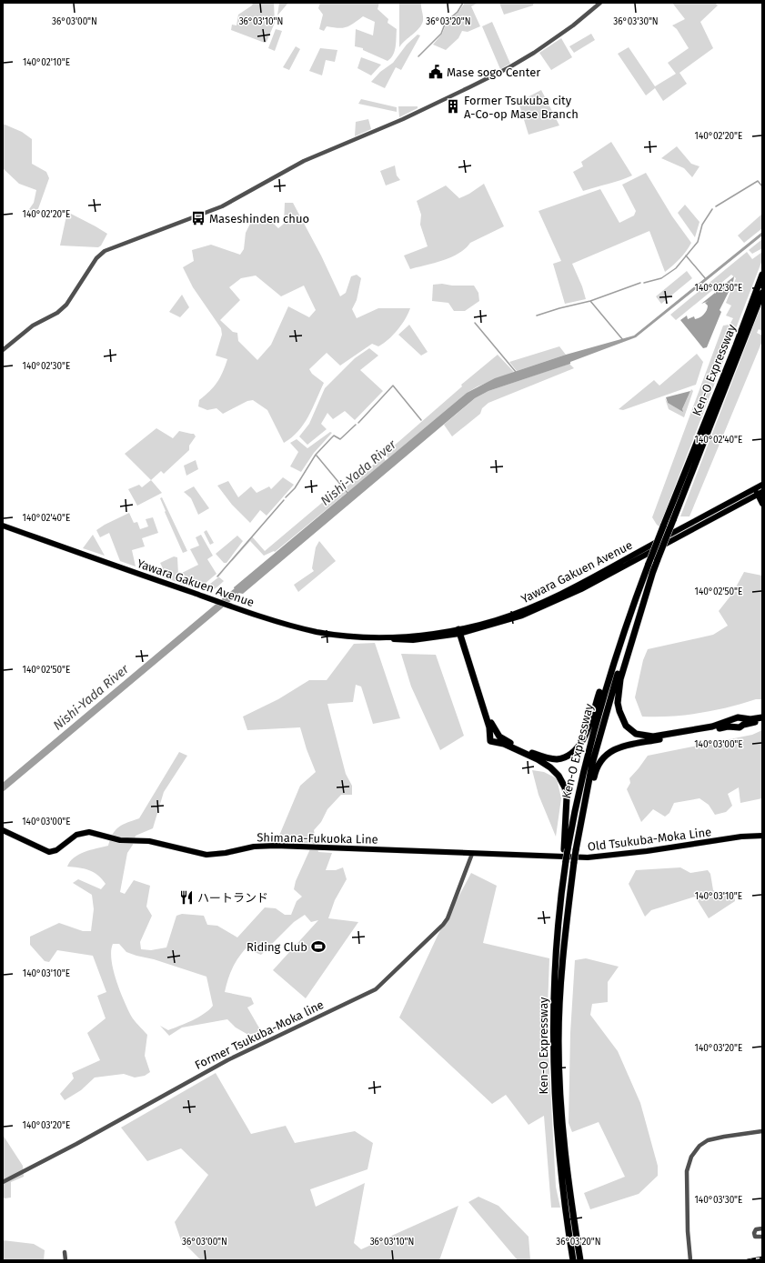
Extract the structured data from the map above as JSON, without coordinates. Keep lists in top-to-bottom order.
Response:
{
  "streets": {
    "highway": ["Ken-O Expressway"],
    "main road": ["Yawara Gakuen Avenue", "Shimana-Fukuoka Line", "Old Tsukuba-Moka Line"],
    "street": ["Former Tsukuba-Moka line"]
  },
  "crossings": [
    ["Shimana-Fukuoka Line", "Old Tsukuba-Moka Line"],
    ["Shimana-Fukuoka Line", "Former Tsukuba-Moka line"],
    ["Old Tsukuba-Moka Line", "Former Tsukuba-Moka line"]
  ],
  "water": ["Nishi-Yada River"],
  "places": {
    "public building": ["Mase sogo Center"],
    "building": ["Former Tsukuba city A-Co-op Mase Branch"],
    "bus stop": ["Maseshinden chuo"],
    "restaurant": ["ハートランド"],
    "sports": ["Riding Club"]
  },
  "coordinates": [
    "36°03'00\"N",
    "36°03'10\"N",
    "36°03'20\"N",
    "36°03'30\"N",
    "140°02'10\"E",
    "140°02'20\"E",
    "140°02'30\"E",
    "140°02'40\"E",
    "140°02'50\"E",
    "140°03'00\"E",
    "140°03'10\"E",
    "140°03'20\"E",
    "140°03'30\"E"
  ]
}
